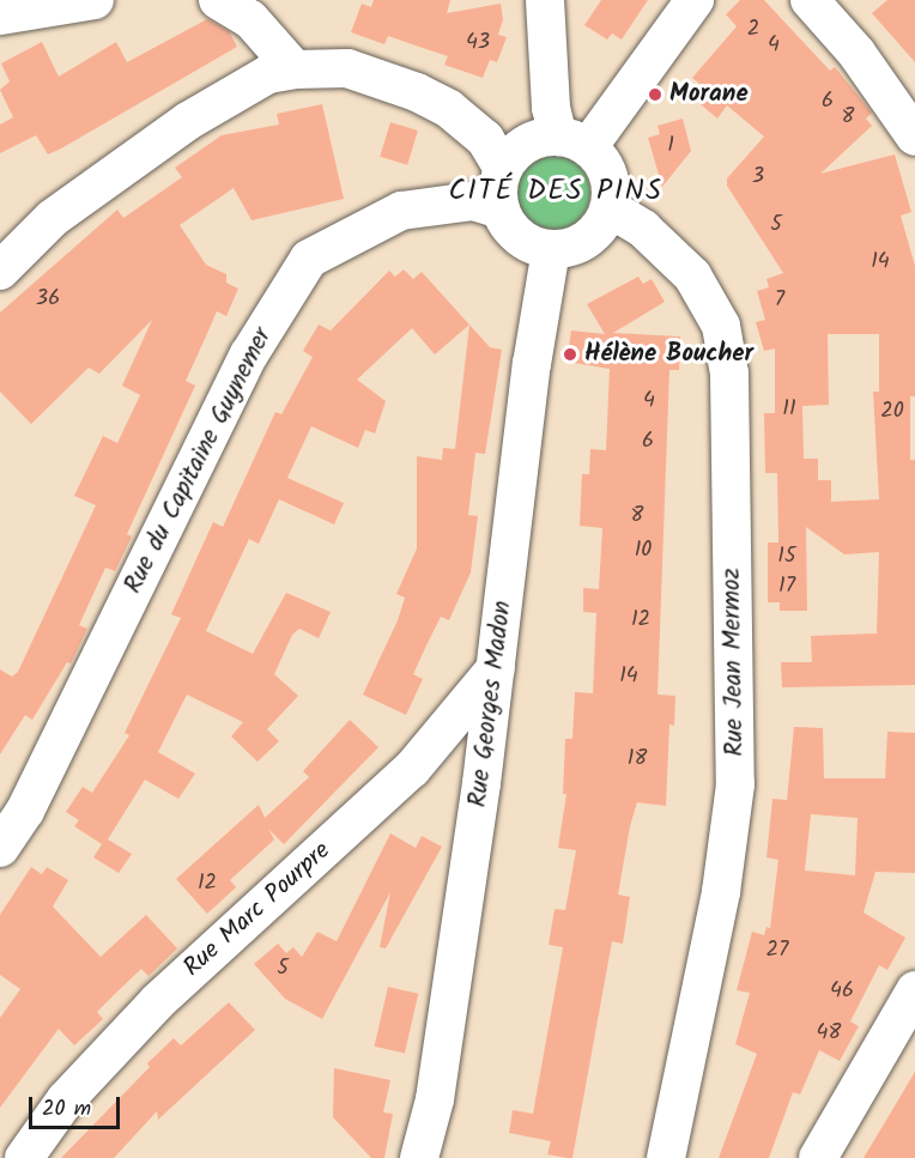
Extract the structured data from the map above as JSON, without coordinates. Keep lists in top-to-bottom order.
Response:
{
  "streets": {
    "street": [
      "Rue du Capitaine Guynemer",
      "Rue Jean Mermoz",
      "Rue Georges Madon",
      "Rue Marc Pourpre"
    ]
  },
  "crossings": [
    ["Rue du Capitaine Guynemer", "Rue Jean Mermoz"],
    ["Rue du Capitaine Guynemer", "Rue Georges Madon"],
    ["Rue Jean Mermoz", "Rue Georges Madon"],
    ["Rue Georges Madon", "Rue Marc Pourpre"]
  ],
  "districts": ["CITÉ DES PINS"],
  "places": ["Morane", "Hélène Boucher"],
  "house_numbers": [
    "2",
    "43",
    "4",
    "6",
    "8",
    "1",
    "3",
    "5",
    "14",
    "36",
    "7",
    "4",
    "11",
    "20",
    "6",
    "8",
    "10",
    "15",
    "17",
    "12",
    "14",
    "18",
    "12",
    "27",
    "5",
    "46",
    "48"
  ],
  "scale_bar": "20 m"
}
